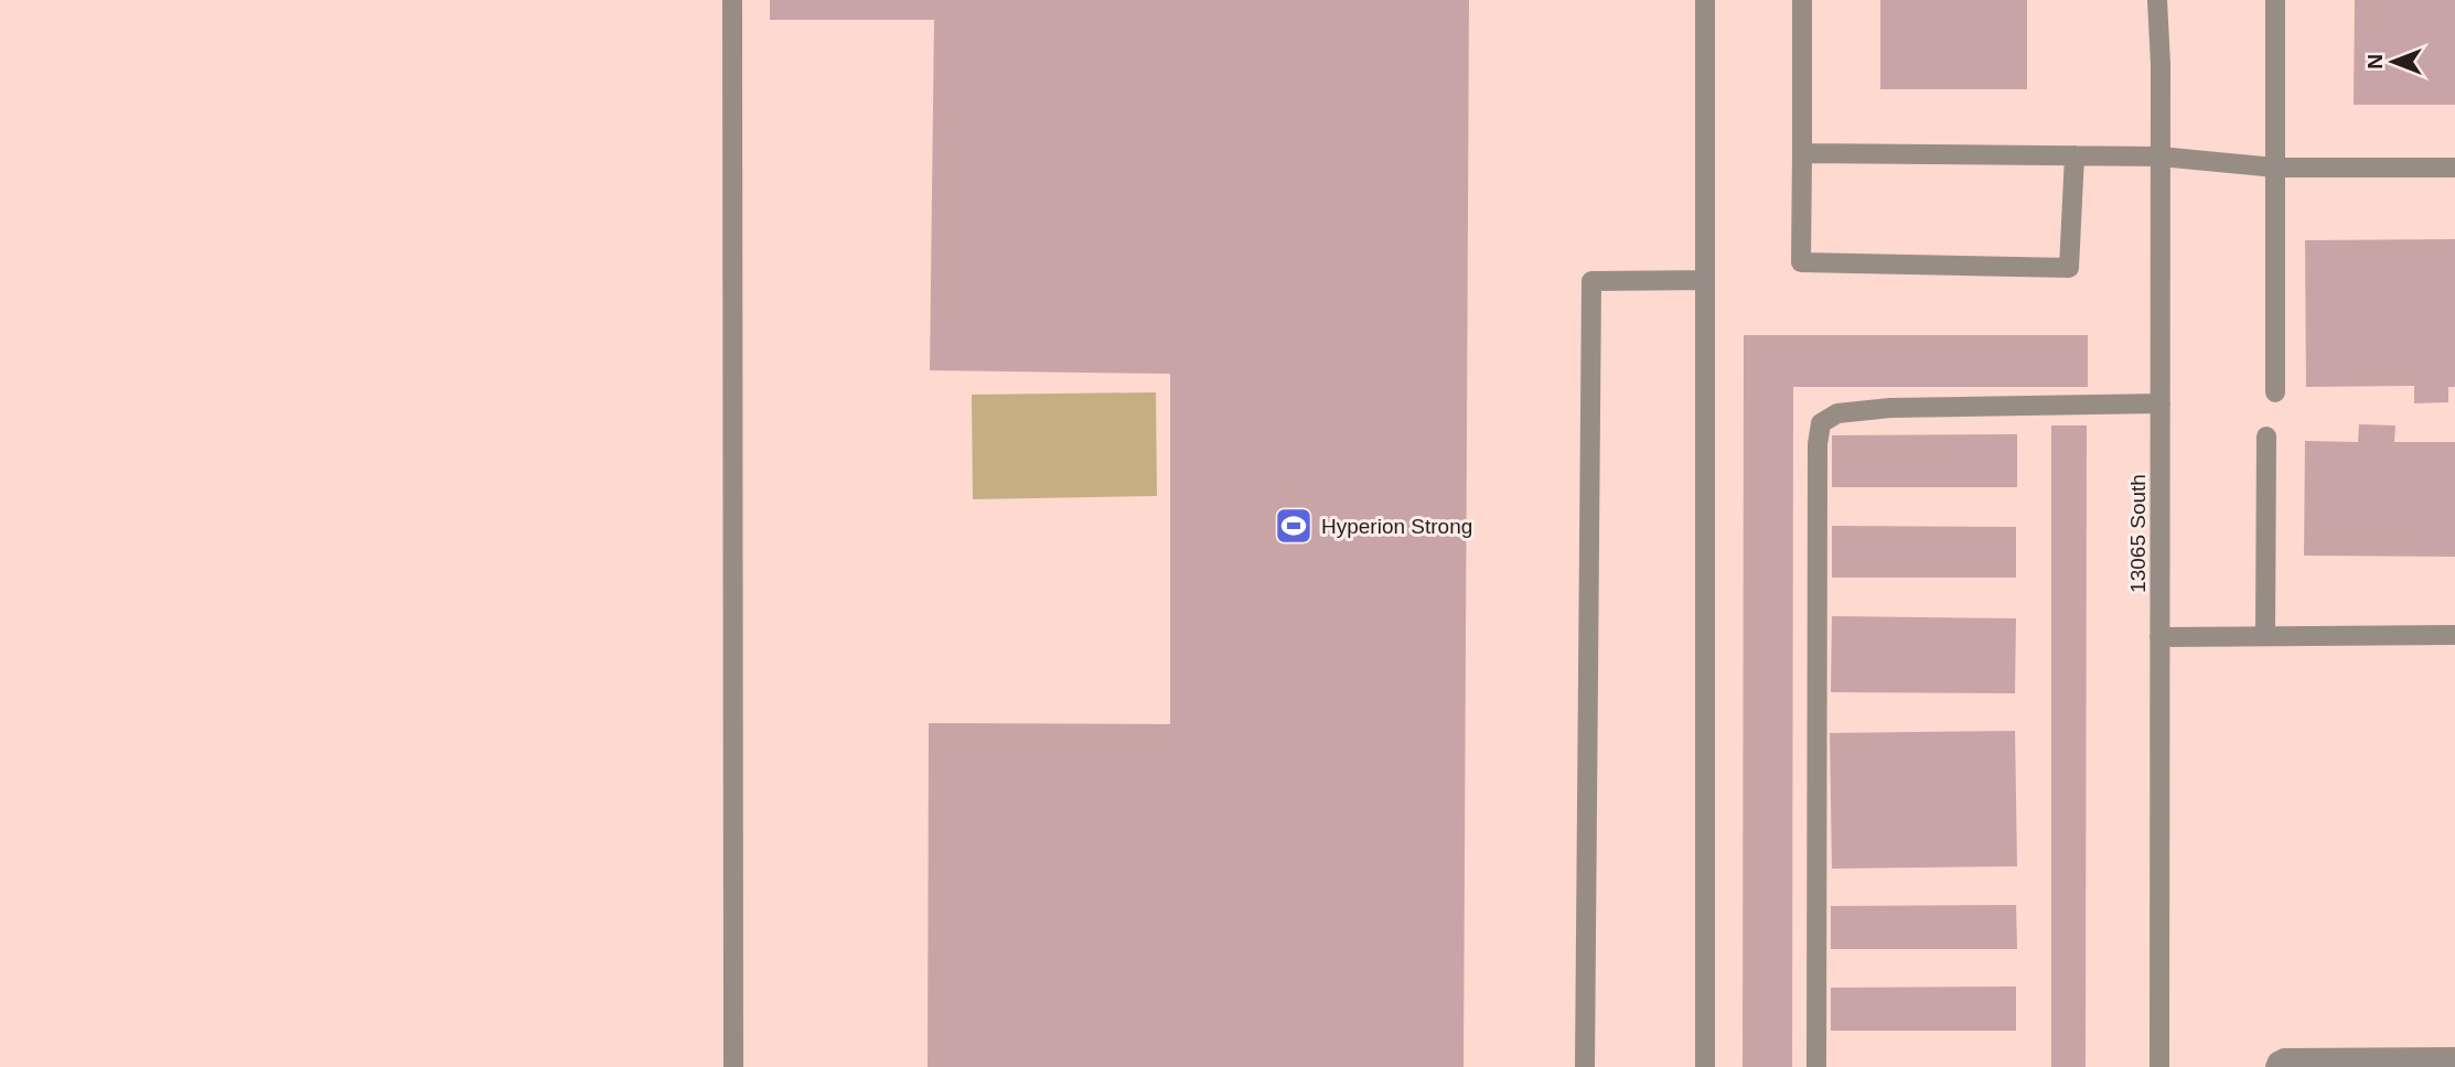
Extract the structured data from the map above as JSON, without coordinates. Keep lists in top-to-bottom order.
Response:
{
  "streets": {
    "street": ["13065 South"]
  },
  "places": {
    "sports": ["Hyperion Strong"]
  },
  "north": "left"
}
